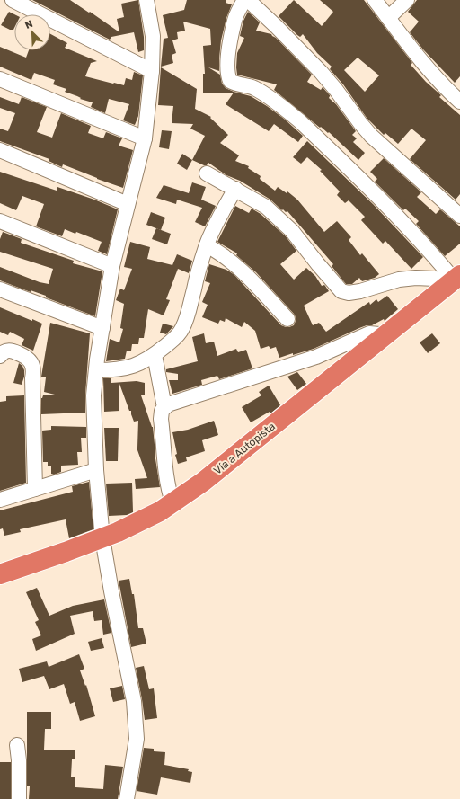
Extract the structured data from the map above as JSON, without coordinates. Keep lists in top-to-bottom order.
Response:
{
  "streets": {
    "highway": ["Vía a Autopista"]
  },
  "north": "top left"
}
